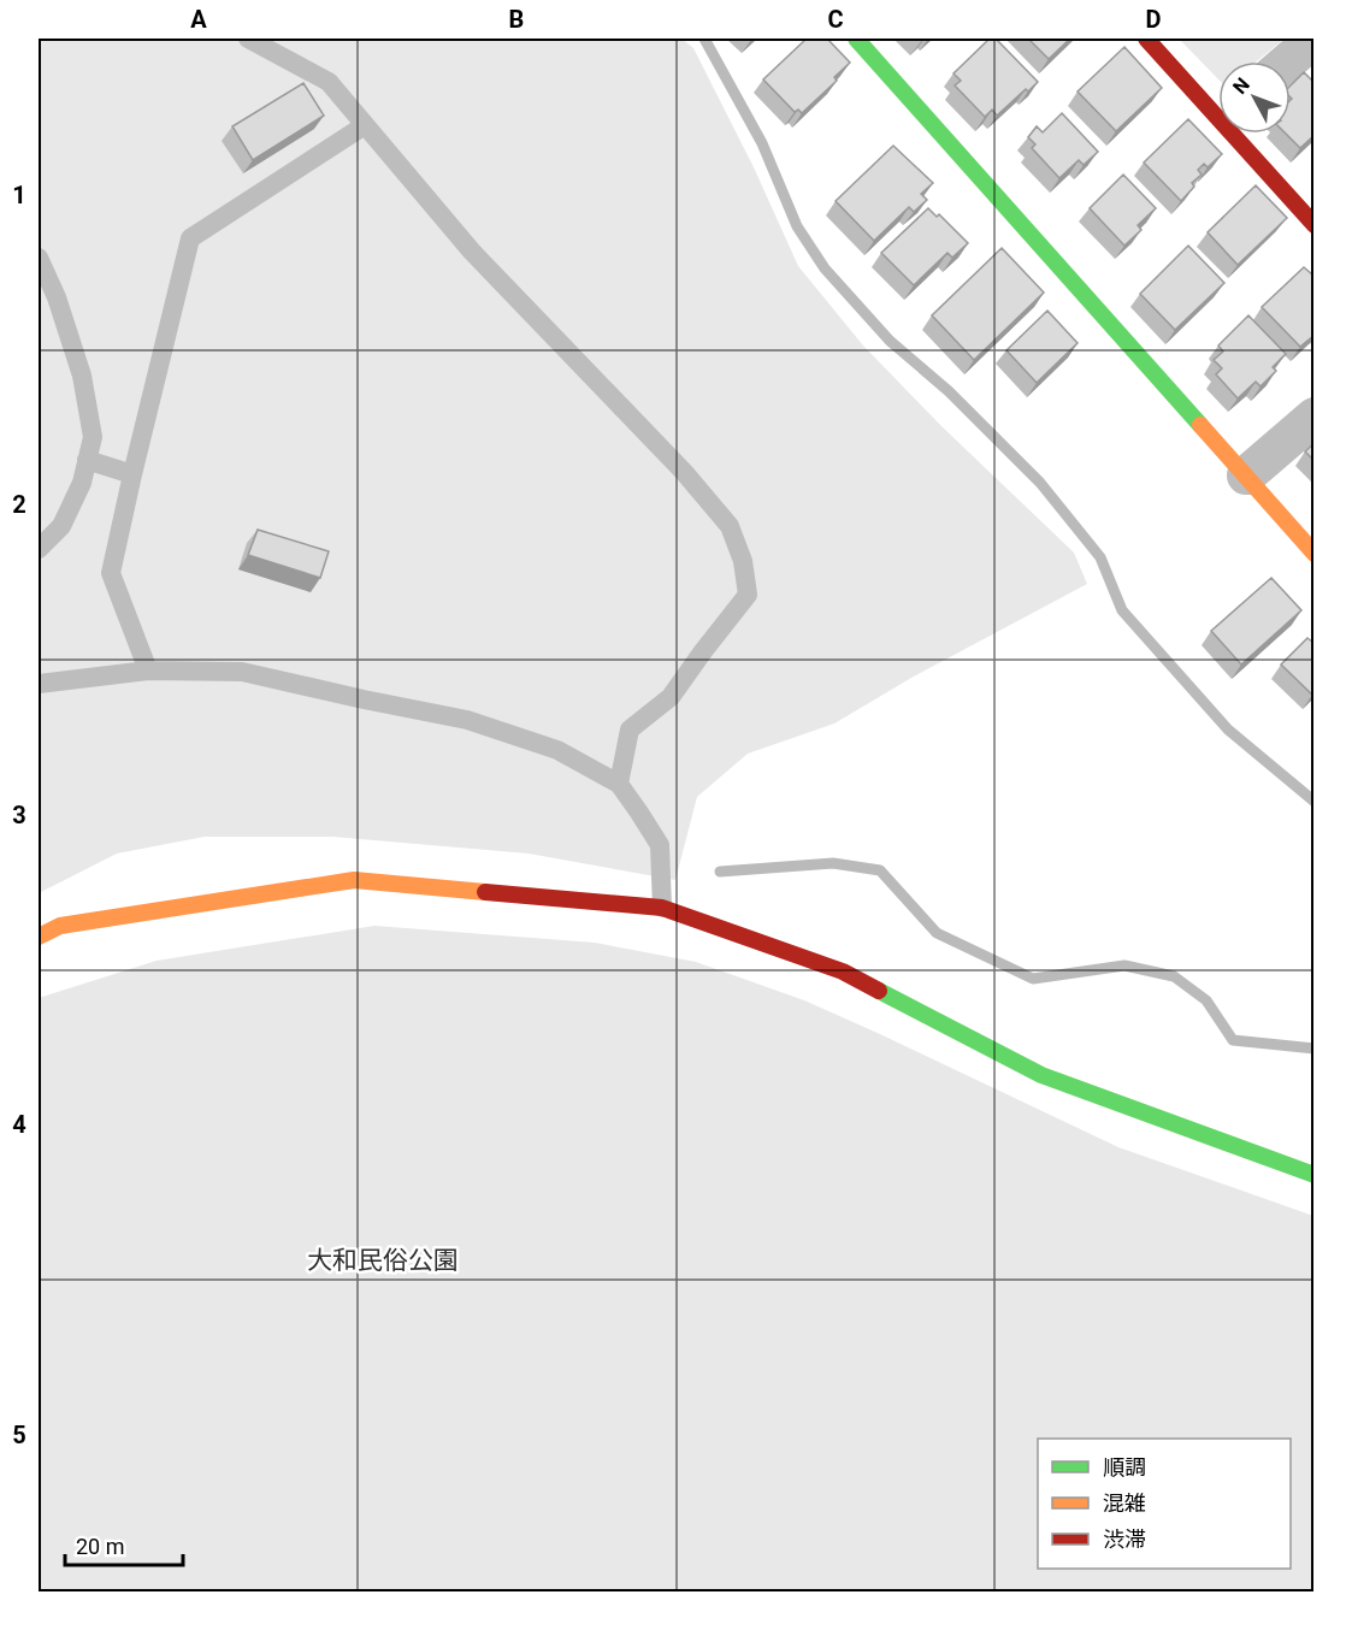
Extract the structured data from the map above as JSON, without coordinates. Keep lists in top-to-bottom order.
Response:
{
  "parks": ["大和民俗公園"],
  "legend": ["順調", "混雑", "渋滞"],
  "scale_bar": "20 m",
  "north": "top left",
  "grid": {
    "columns": [
      "A",
      "B",
      "C",
      "D"
    ],
    "rows": [
      "1",
      "2",
      "3",
      "4",
      "5"
    ]
  }
}
